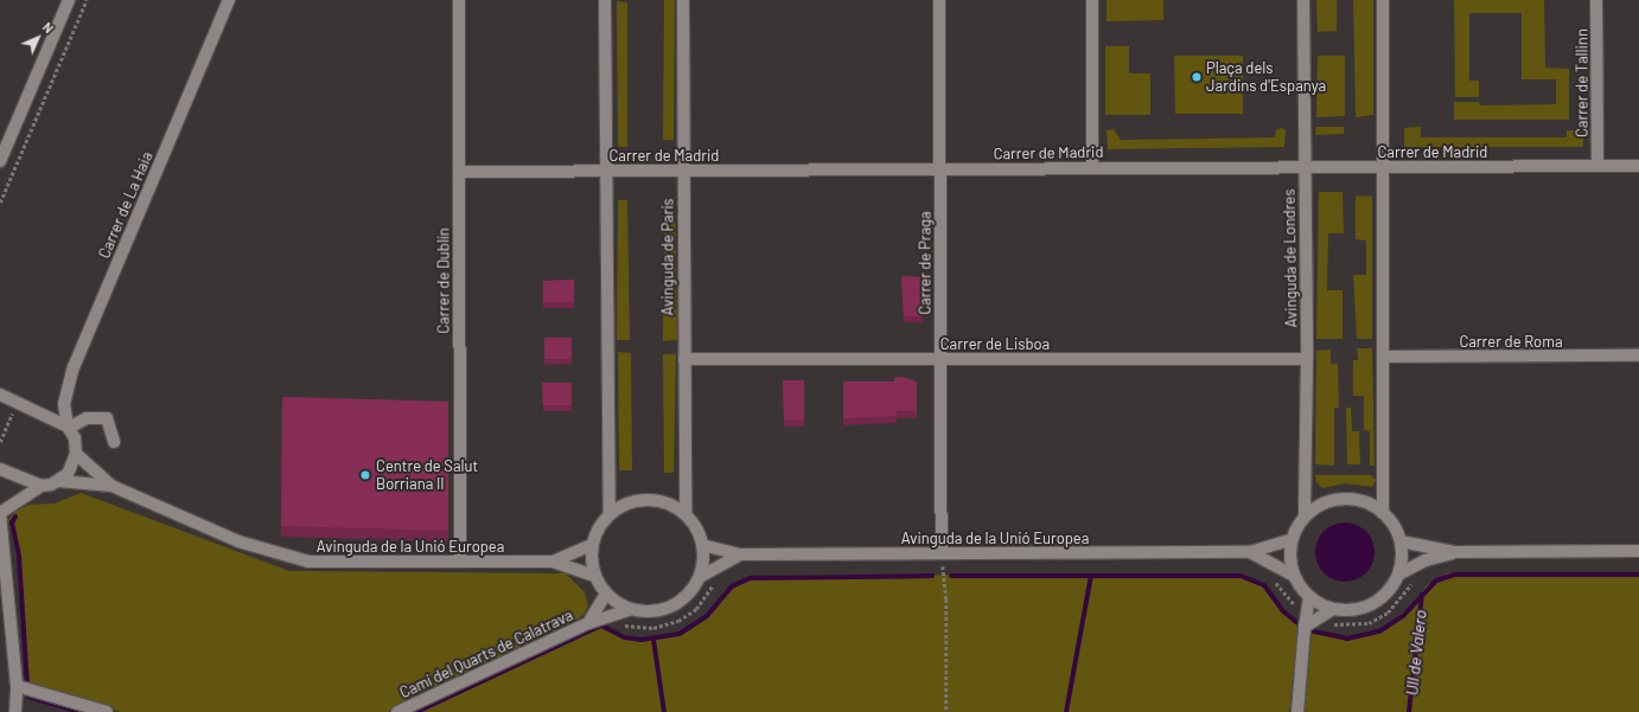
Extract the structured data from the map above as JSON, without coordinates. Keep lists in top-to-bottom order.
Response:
{
  "streets": {
    "street": [
      "Carrer de Tallinn",
      "Carrer de Madrid",
      "Carrer de La Haia",
      "Avinguda de París",
      "Avinguda de Londres",
      "Carrer de Praga",
      "Carrer de Dublín",
      "Carrer de Roma",
      "Carrer de Lisboa",
      "Avinguda de la Unió Europea",
      "Camí del Quarts de Calatrava"
    ]
  },
  "crossings": [
    ["Carrer de Tallinn", "Carrer de Madrid"],
    ["Carrer de Madrid", "Avinguda de París"],
    ["Carrer de Madrid", "Avinguda de Londres"],
    ["Carrer de Madrid", "Carrer de Praga"],
    ["Carrer de Madrid", "Carrer de Dublín"],
    ["Avinguda de París", "Carrer de Lisboa"],
    ["Avinguda de París", "Avinguda de la Unió Europea"],
    ["Avinguda de París", "Camí del Quarts de Calatrava"],
    ["Avinguda de Londres", "Carrer de Lisboa"],
    ["Avinguda de Londres", "Avinguda de la Unió Europea"],
    ["Carrer de Praga", "Carrer de Lisboa"],
    ["Carrer de Praga", "Avinguda de la Unió Europea"],
    ["Carrer de Dublín", "Avinguda de la Unió Europea"],
    ["Avinguda de la Unió Europea", "Camí del Quarts de Calatrava"]
  ],
  "water": ["Ull de Valero"],
  "places": ["Plaça dels Jardins d'Espanya", "Centre de Salut Borriana II"],
  "north": "top right"
}
